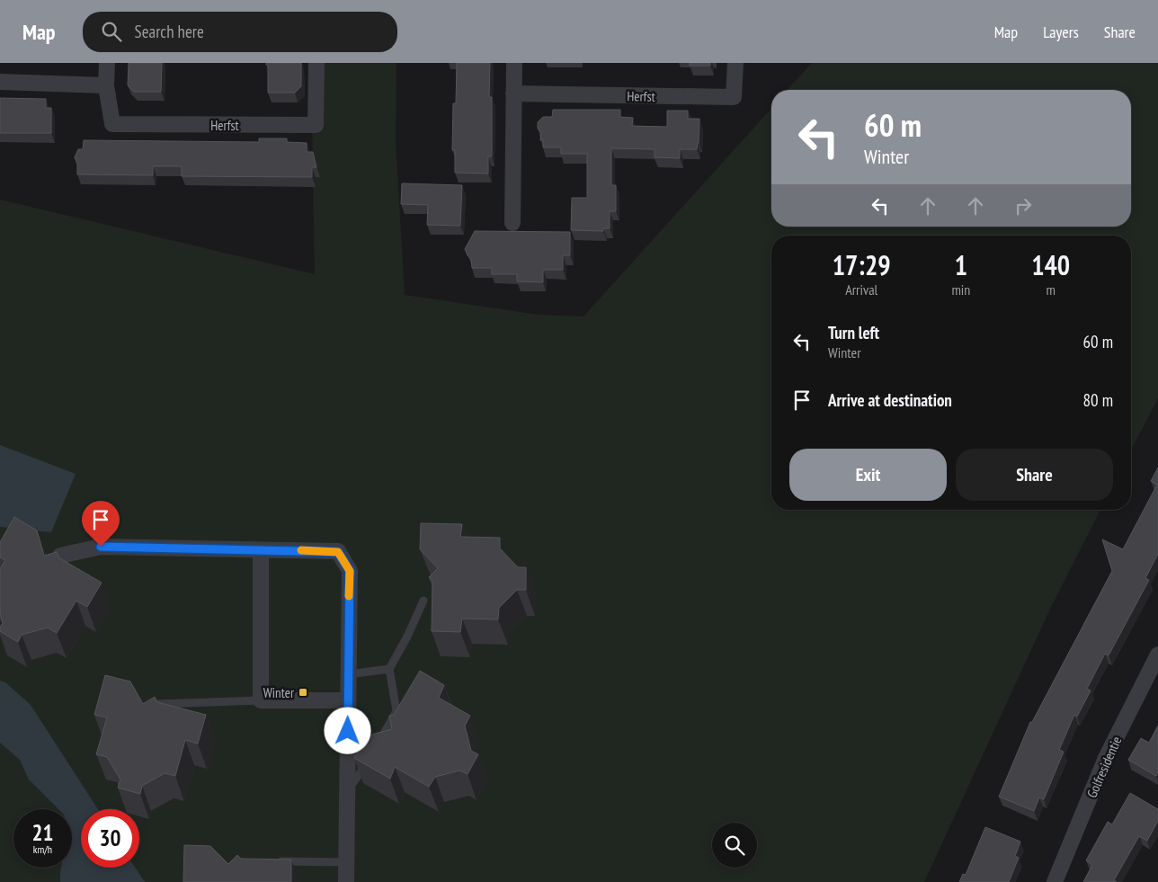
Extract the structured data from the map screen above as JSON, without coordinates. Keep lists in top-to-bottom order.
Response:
{
  "streets": {
    "street": ["Herfst", "Golfresidentie"]
  },
  "places": {
    "transit": ["Winter"]
  },
  "page": {
    "header": "Map",
    "search": "Search here",
    "nav": ["Map", "Layers", "Share"],
    "turn": ["60 m", "Winter"],
    "eta": [
      "17:29",
      "Arrival",
      "1",
      "min",
      "140",
      "m"
    ],
    "list": [
      {
        "name": "Turn left",
        "note": "Winter",
        "value": "60 m"
      },
      {
        "name": "Arrive at destination",
        "value": "80 m"
      }
    ],
    "buttons": ["Exit", "Share"],
    "speed": "21 km/h",
    "limit": "30"
  }
}
